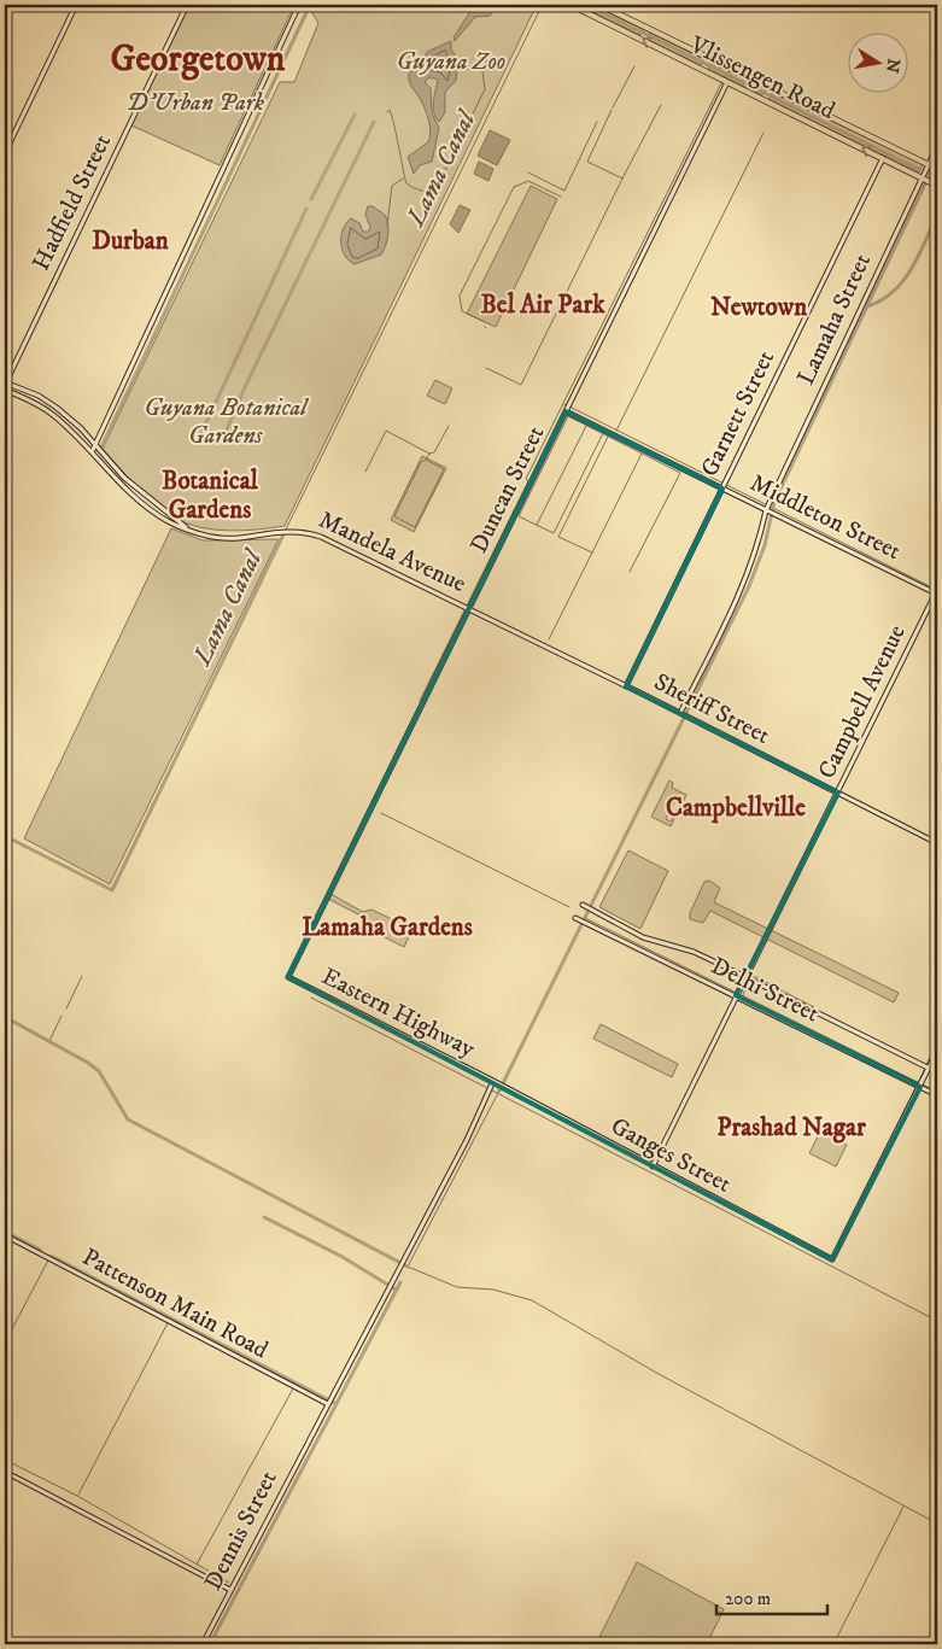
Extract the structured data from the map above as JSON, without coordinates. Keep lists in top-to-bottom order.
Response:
{
  "streets": {
    "main road": ["Vlissengen Road"],
    "street": [
      "Hadfield Street",
      "Lamaha Street",
      "Garnett Street",
      "Duncan Street",
      "Middleton Street",
      "Mandela Avenue",
      "Campbell Avenue",
      "Sheriff Street",
      "Delhi Street",
      "Eastern Highway",
      "Ganges Street",
      "Pattenson Main Road",
      "Dennis Street"
    ]
  },
  "crossings": [
    ["Vlissengen Road", "Lamaha Street"],
    ["Vlissengen Road", "Garnett Street"],
    ["Vlissengen Road", "Duncan Street"],
    ["Hadfield Street", "Mandela Avenue"],
    ["Lamaha Street", "Middleton Street"],
    ["Garnett Street", "Middleton Street"],
    ["Garnett Street", "Sheriff Street"],
    ["Duncan Street", "Middleton Street"],
    ["Duncan Street", "Mandela Avenue"],
    ["Duncan Street", "Sheriff Street"],
    ["Duncan Street", "Eastern Highway"],
    ["Middleton Street", "Campbell Avenue"],
    ["Mandela Avenue", "Sheriff Street"],
    ["Campbell Avenue", "Sheriff Street"],
    ["Campbell Avenue", "Delhi Street"],
    ["Campbell Avenue", "Ganges Street"],
    ["Delhi Street", "Ganges Street"],
    ["Eastern Highway", "Ganges Street"],
    ["Pattenson Main Road", "Dennis Street"]
  ],
  "districts": [
    "Georgetown",
    "Durban",
    "Bel Air Park",
    "Newtown",
    "Botanical Gardens",
    "Campbellville",
    "Lamaha Gardens",
    "Prashad Nagar"
  ],
  "water": ["Lama Canal"],
  "parks": ["Guyana Zoo", "D'Urban Park", "Guyana Botanical Gardens"],
  "scale_bar": "200 m",
  "north": "right"
}
